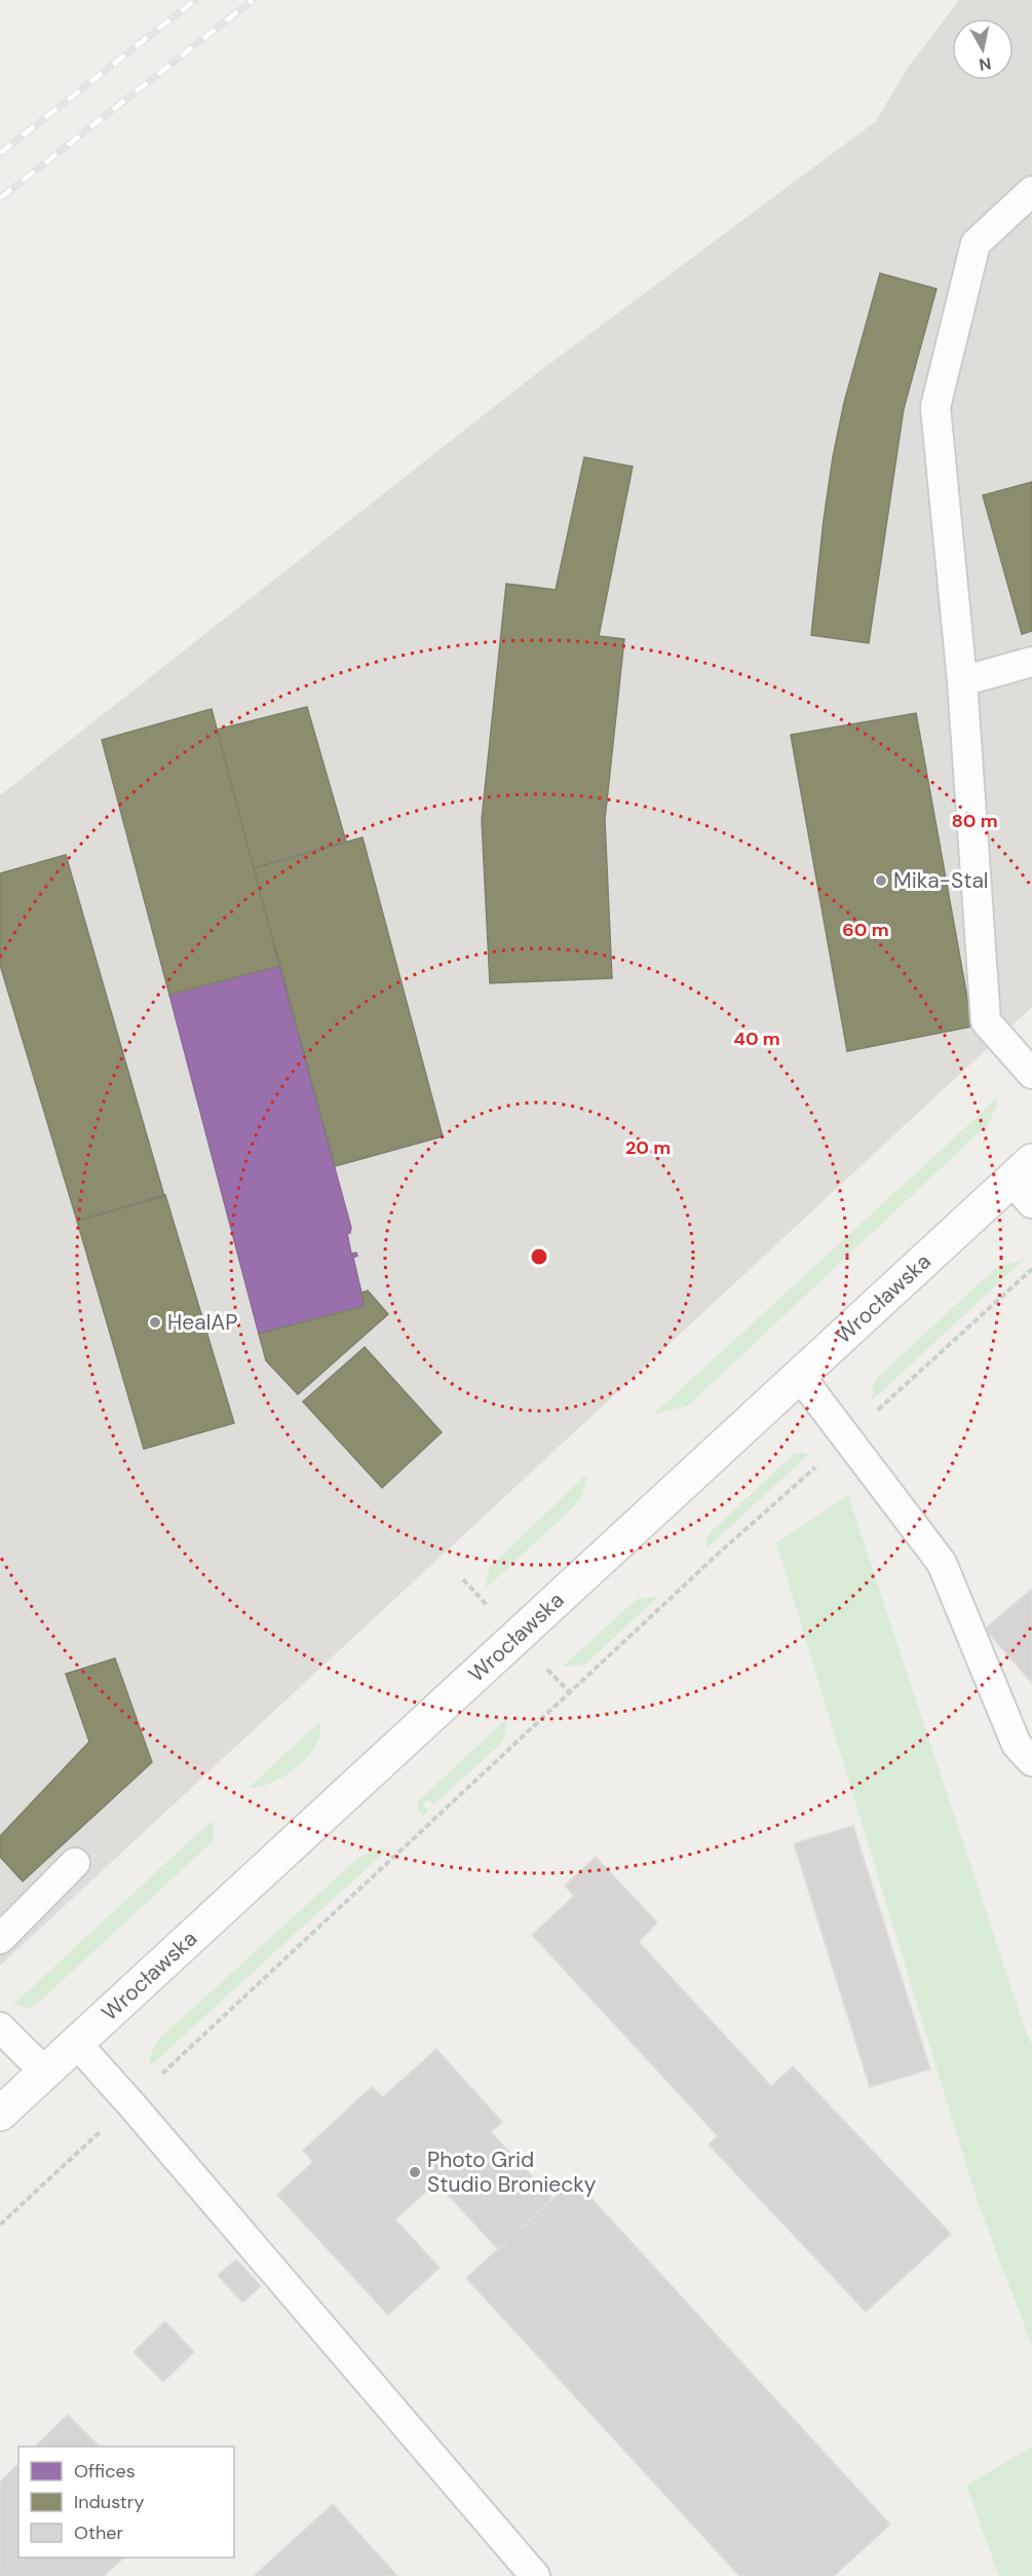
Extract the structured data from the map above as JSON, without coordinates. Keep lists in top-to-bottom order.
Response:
{
  "streets": {
    "street": ["Wrocławska"]
  },
  "places": ["Mika-Stal", "HealAP", "Photo Grid Studio Broniecky"],
  "legend": ["Offices", "Industry", "Other"],
  "north": "bottom",
  "rings": [
    "80 m",
    "60 m",
    "40 m",
    "20 m"
  ]
}
